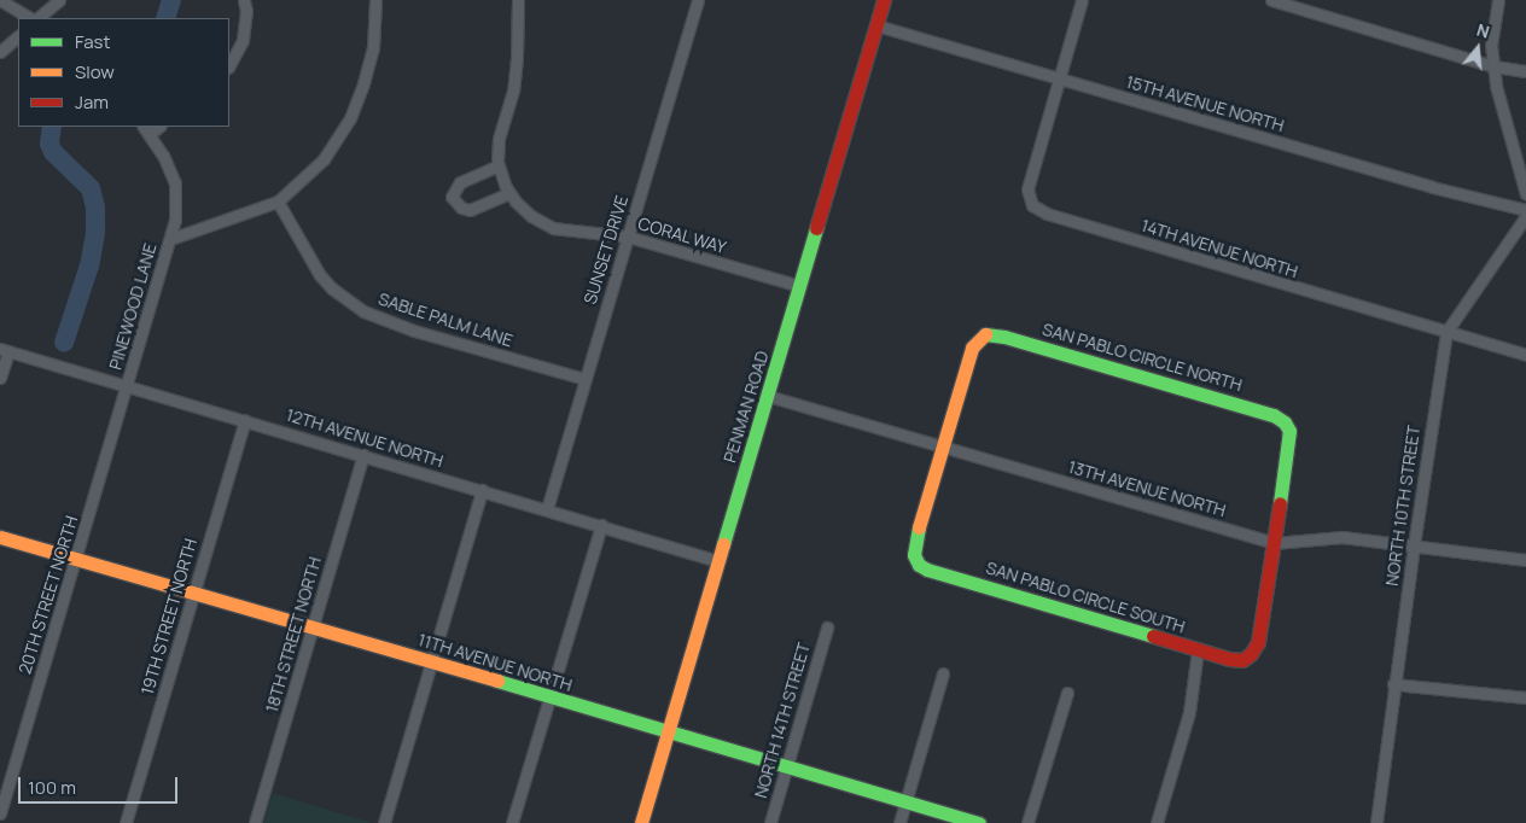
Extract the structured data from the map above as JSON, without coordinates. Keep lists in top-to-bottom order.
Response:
{
  "streets": {
    "street": [
      "15TH AVENUE NORTH",
      "CORAL WAY",
      "14TH AVENUE NORTH",
      "SUNSET DRIVE",
      "PINEWOOD LANE",
      "SABLE PALM LANE",
      "SAN PABLO CIRCLE NORTH",
      "PENMAN ROAD",
      "12TH AVENUE NORTH",
      "13TH AVENUE NORTH",
      "NORTH 10TH STREET",
      "20TH STREET NORTH",
      "SAN PABLO CIRCLE SOUTH",
      "19TH STREET NORTH",
      "18TH STREET NORTH",
      "11TH AVENUE NORTH",
      "NORTH 14TH STREET"
    ]
  },
  "crossings": [
    ["15TH AVENUE NORTH", "14TH AVENUE NORTH"],
    ["15TH AVENUE NORTH", "PENMAN ROAD"],
    ["CORAL WAY", "SUNSET DRIVE"],
    ["CORAL WAY", "PENMAN ROAD"],
    ["14TH AVENUE NORTH", "NORTH 10TH STREET"],
    ["SUNSET DRIVE", "SABLE PALM LANE"],
    ["SUNSET DRIVE", "12TH AVENUE NORTH"],
    ["PINEWOOD LANE", "12TH AVENUE NORTH"],
    ["PINEWOOD LANE", "20TH STREET NORTH"],
    ["SAN PABLO CIRCLE NORTH", "13TH AVENUE NORTH"],
    ["SAN PABLO CIRCLE NORTH", "SAN PABLO CIRCLE SOUTH"],
    ["PENMAN ROAD", "12TH AVENUE NORTH"],
    ["PENMAN ROAD", "13TH AVENUE NORTH"],
    ["PENMAN ROAD", "11TH AVENUE NORTH"],
    ["12TH AVENUE NORTH", "20TH STREET NORTH"],
    ["12TH AVENUE NORTH", "19TH STREET NORTH"],
    ["12TH AVENUE NORTH", "18TH STREET NORTH"],
    ["13TH AVENUE NORTH", "NORTH 10TH STREET"],
    ["13TH AVENUE NORTH", "SAN PABLO CIRCLE SOUTH"],
    ["20TH STREET NORTH", "11TH AVENUE NORTH"],
    ["19TH STREET NORTH", "11TH AVENUE NORTH"],
    ["18TH STREET NORTH", "11TH AVENUE NORTH"],
    ["11TH AVENUE NORTH", "NORTH 14TH STREET"]
  ],
  "legend": ["Fast", "Slow", "Jam"],
  "scale_bar": "100 m",
  "north": "top"
}
